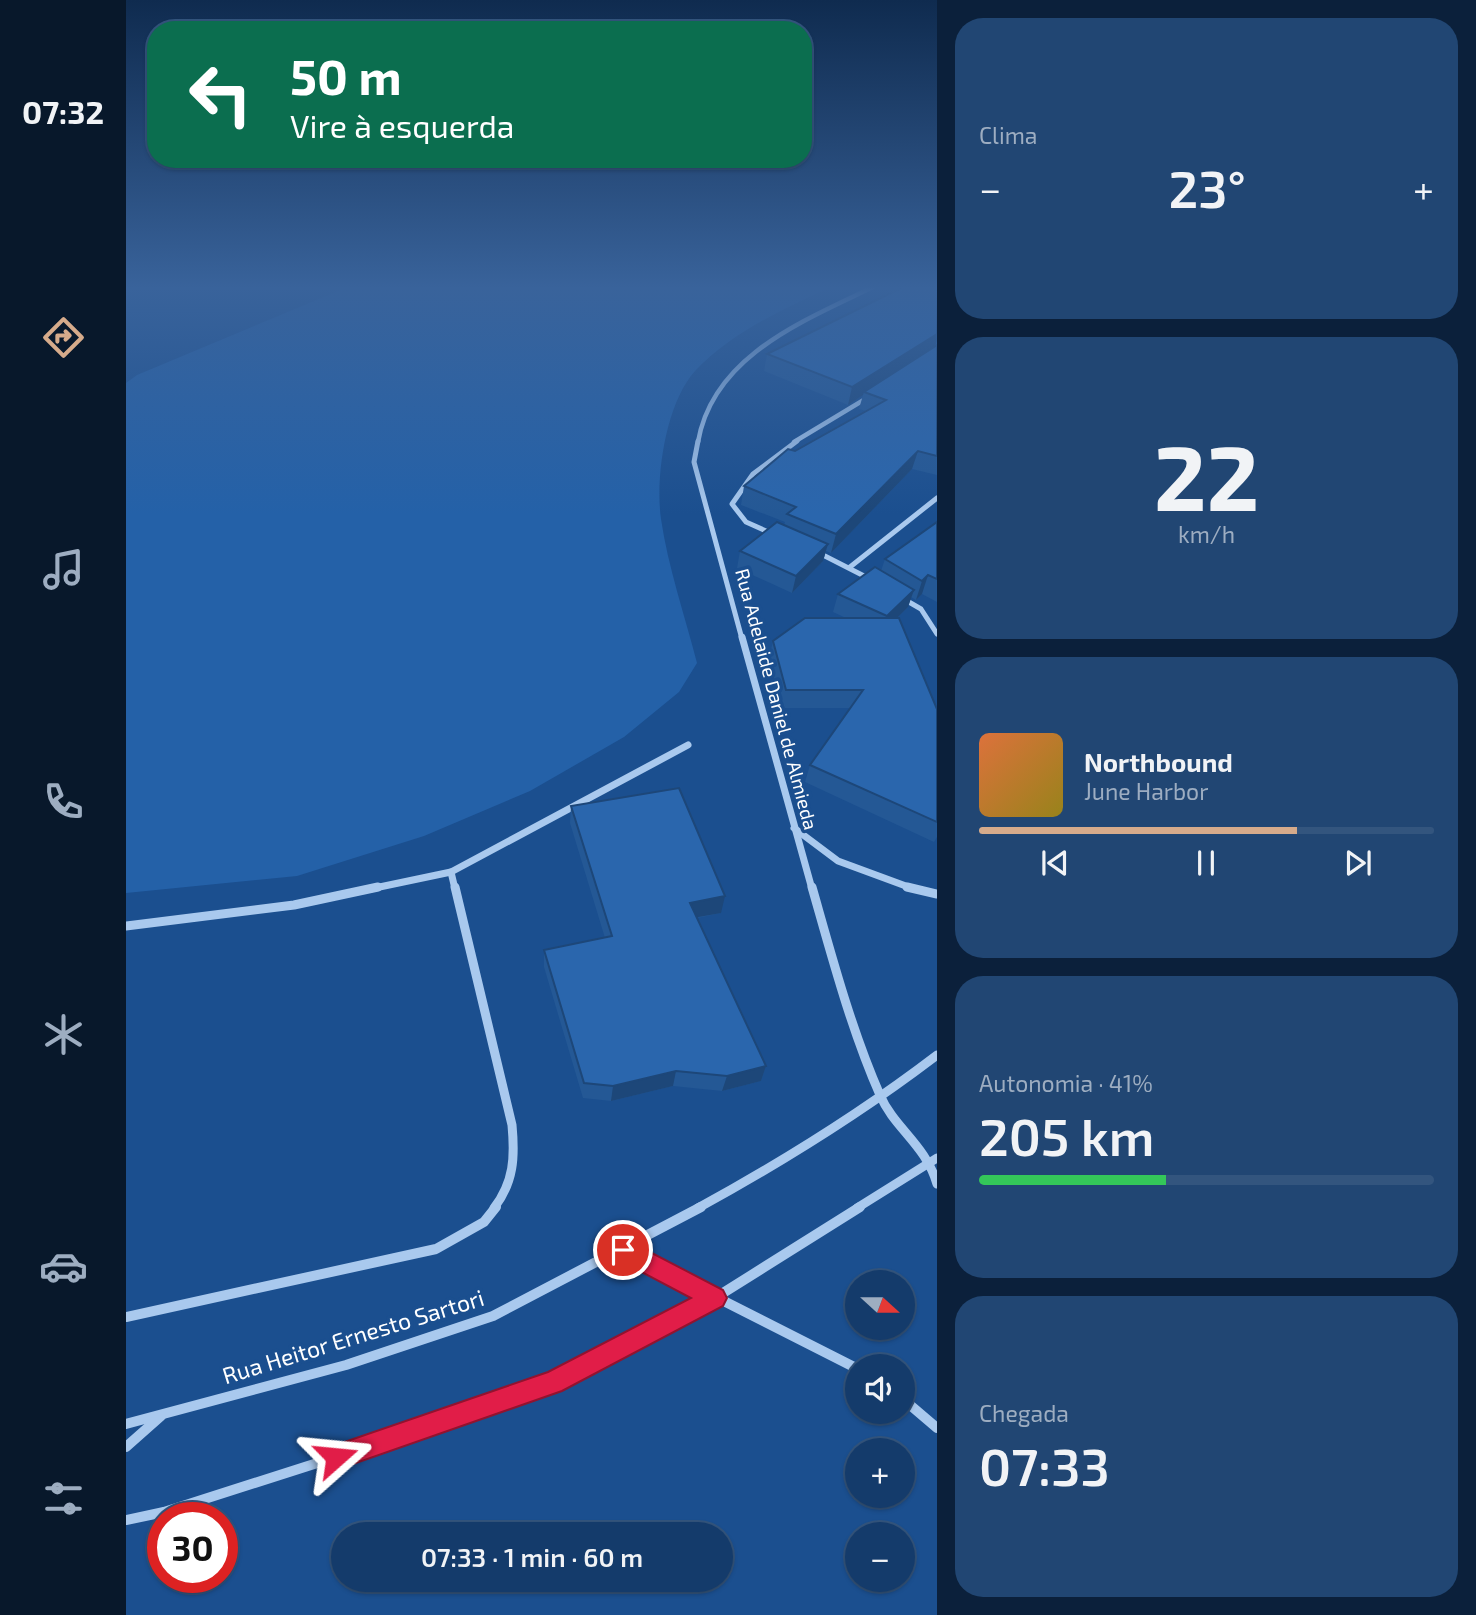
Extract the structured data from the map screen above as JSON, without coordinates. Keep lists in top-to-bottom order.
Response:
{
  "streets": {
    "street": ["Rua Adelaide Daniel de Almieda", "Rua Heitor Ernesto Sartori"]
  },
  "crossings": [
    ["Rua Adelaide Daniel de Almieda", "Rua Heitor Ernesto Sartori"]
  ],
  "north": "right",
  "page": {
    "tabs": "07:32",
    "tile": [
      "Clima",
      ["22", "km/h"],
      ["Autonomia · 41%", "205 km"],
      ["Chegada", "07:33"]
    ],
    "turn": ["50 m", "Vire à esquerda"],
    "heat": ["−", "23°", "+"],
    "song": ["Northbound", "June Harbor"],
    "map_buttons": ["+", "−"],
    "limit": "30",
    "trip": "07:33 · 1 min · 60 m"
  }
}
